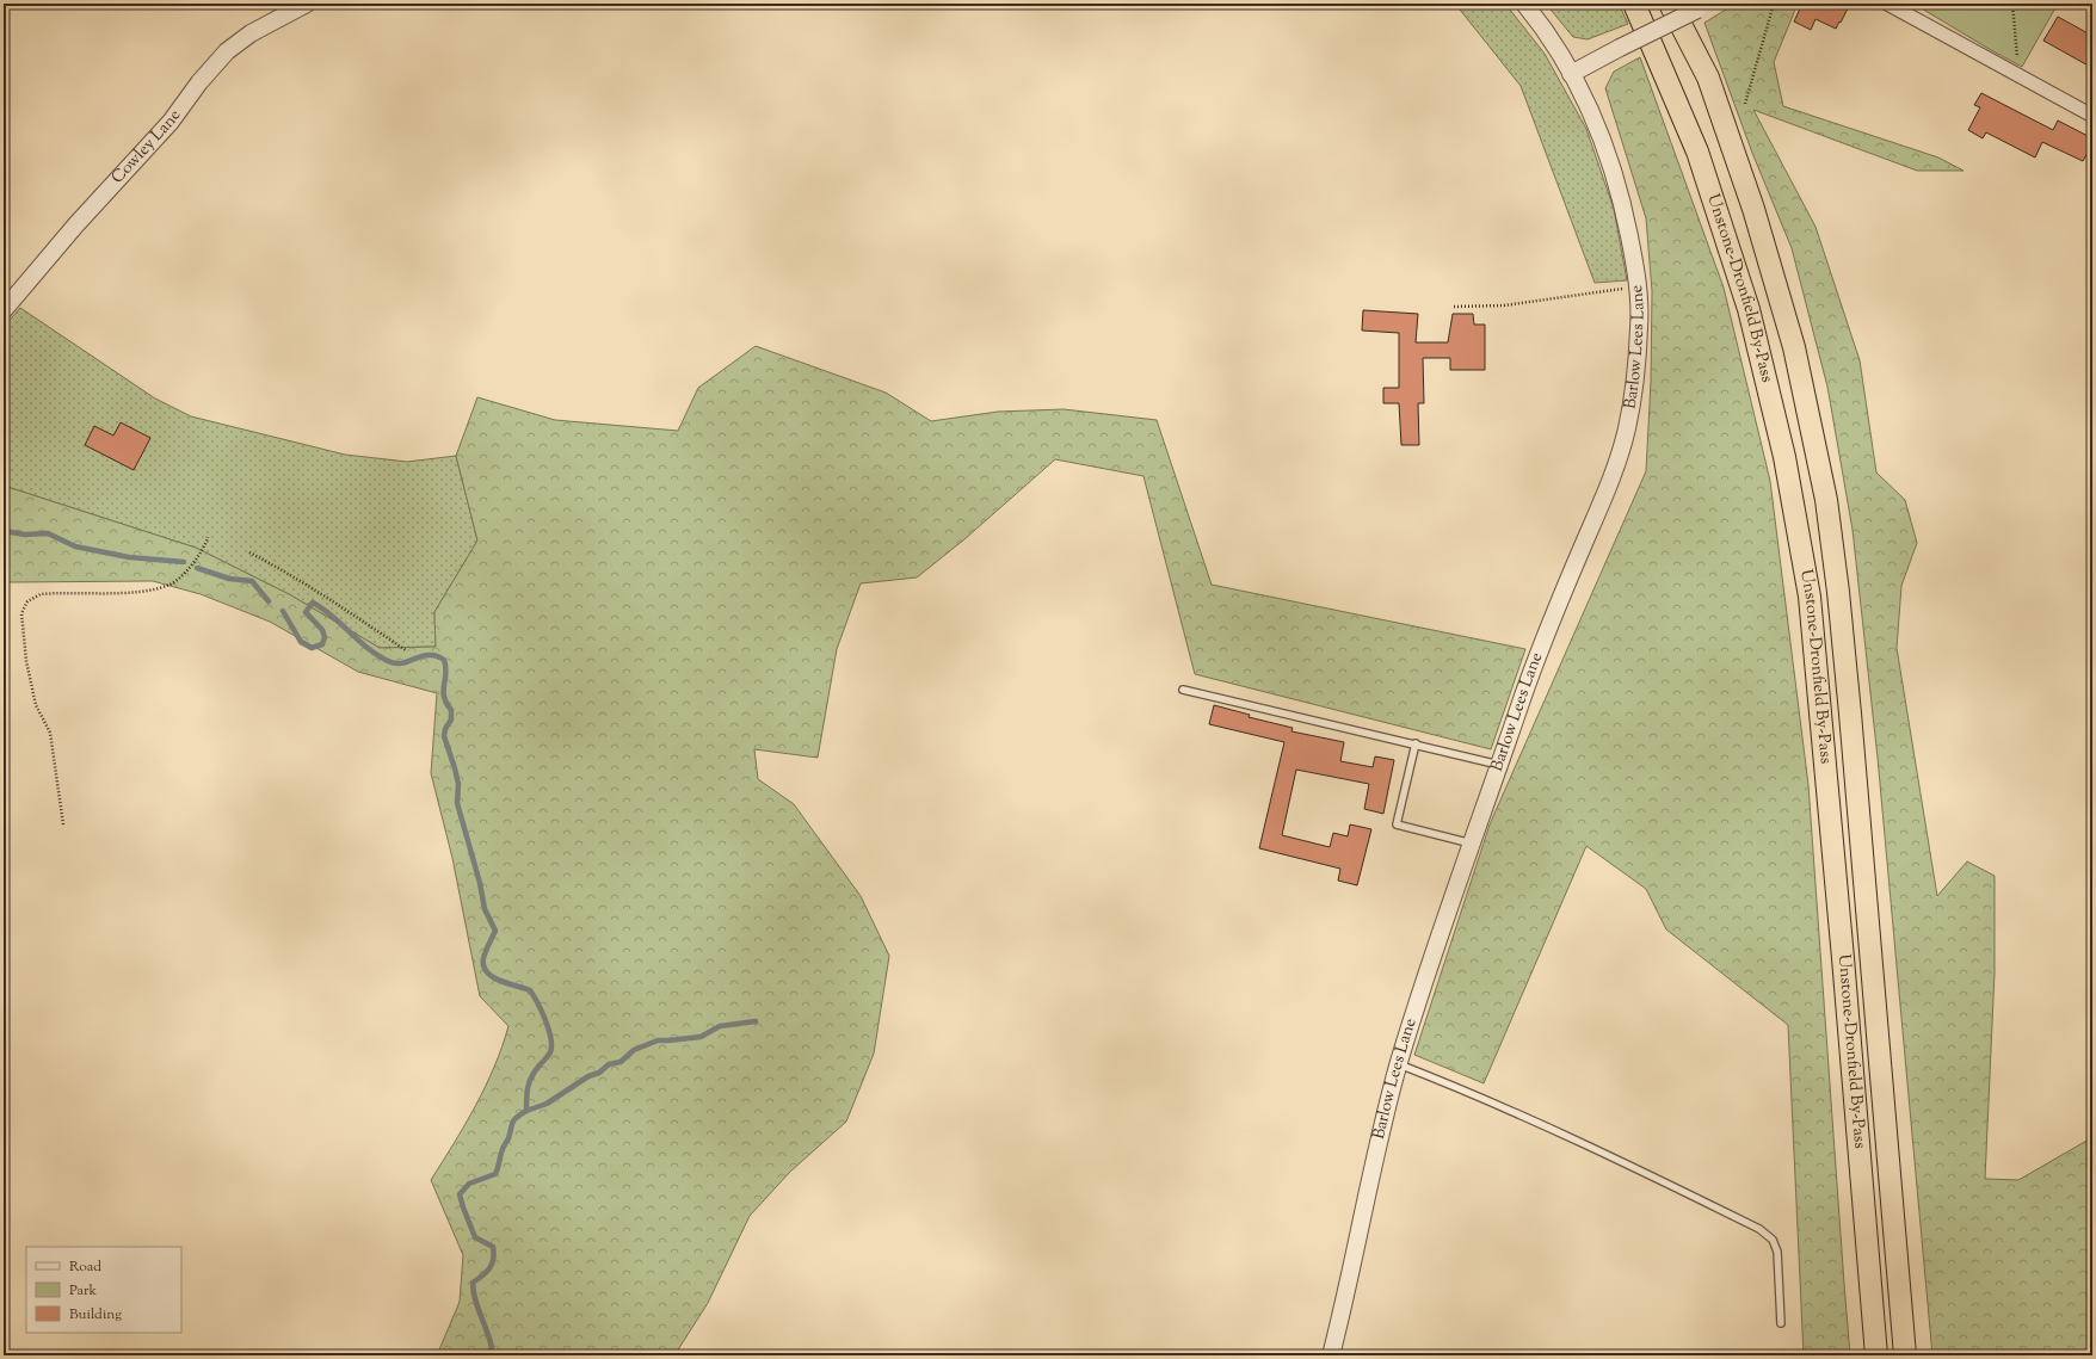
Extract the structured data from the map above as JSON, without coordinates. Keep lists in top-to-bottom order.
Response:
{
  "streets": {
    "highway": ["Unstone-Dronfield By-Pass"],
    "street": ["Cowley Lane", "Barlow Lees Lane"]
  },
  "legend": ["Road", "Park", "Building"]
}
